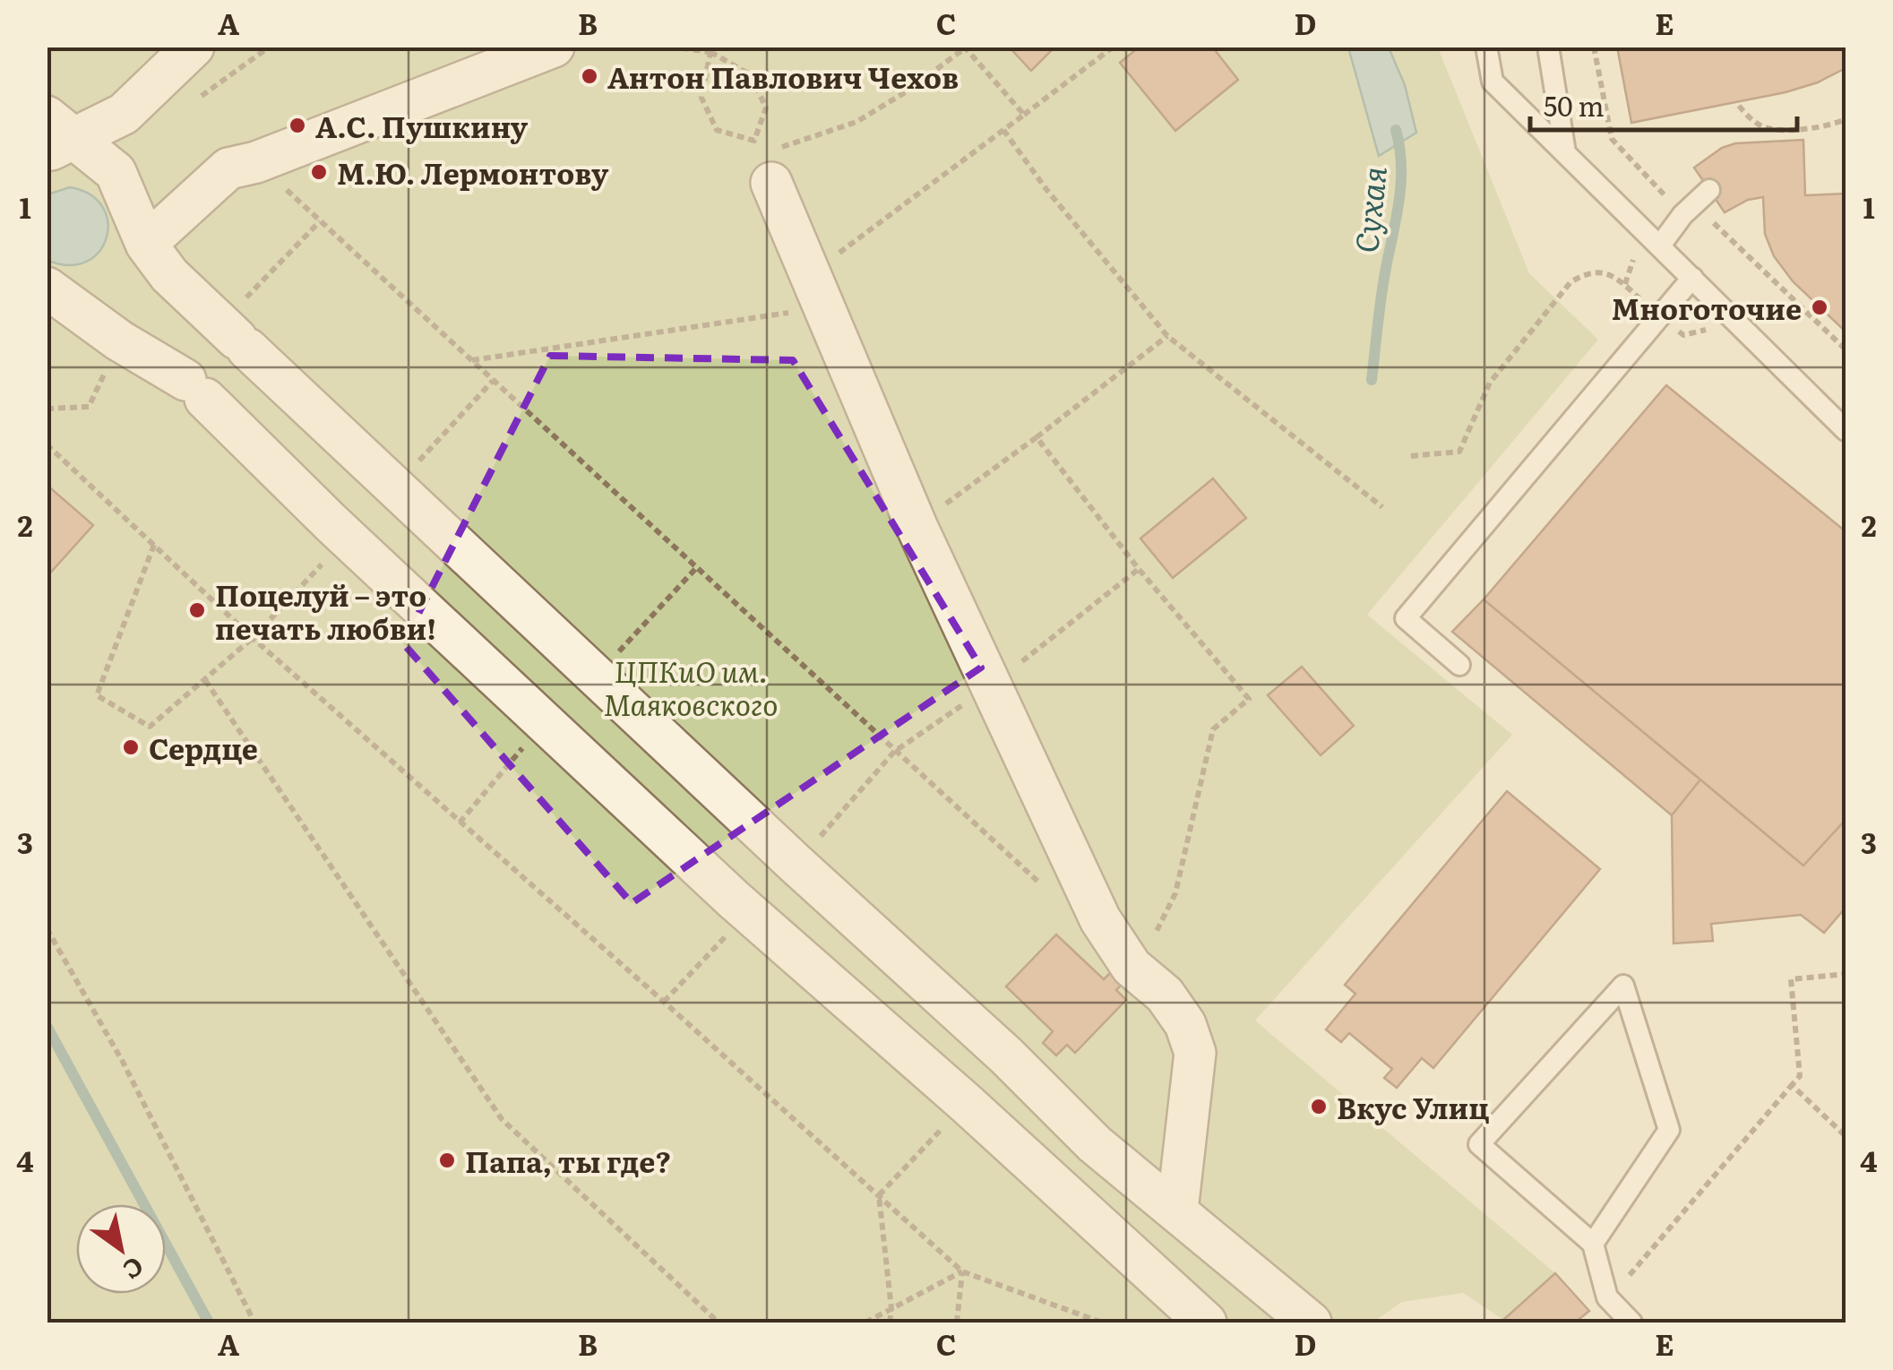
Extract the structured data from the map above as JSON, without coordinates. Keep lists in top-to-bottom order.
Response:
{
  "water": ["Сухая"],
  "parks": ["ЦПКиО им. Маяковского"],
  "places": [
    "Антон Павлович Чехов",
    "А.С. Пушкину",
    "М.Ю. Лермонтову",
    "Многоточие",
    "Поцелуй – это печать любви!",
    "Сердце",
    "Вкус Улиц",
    "Папа, ты где?"
  ],
  "scale_bar": "50 m",
  "north": "bottom right",
  "grid": {
    "columns": [
      "A",
      "B",
      "C",
      "D",
      "E"
    ],
    "rows": [
      "1",
      "2",
      "3",
      "4"
    ]
  }
}
